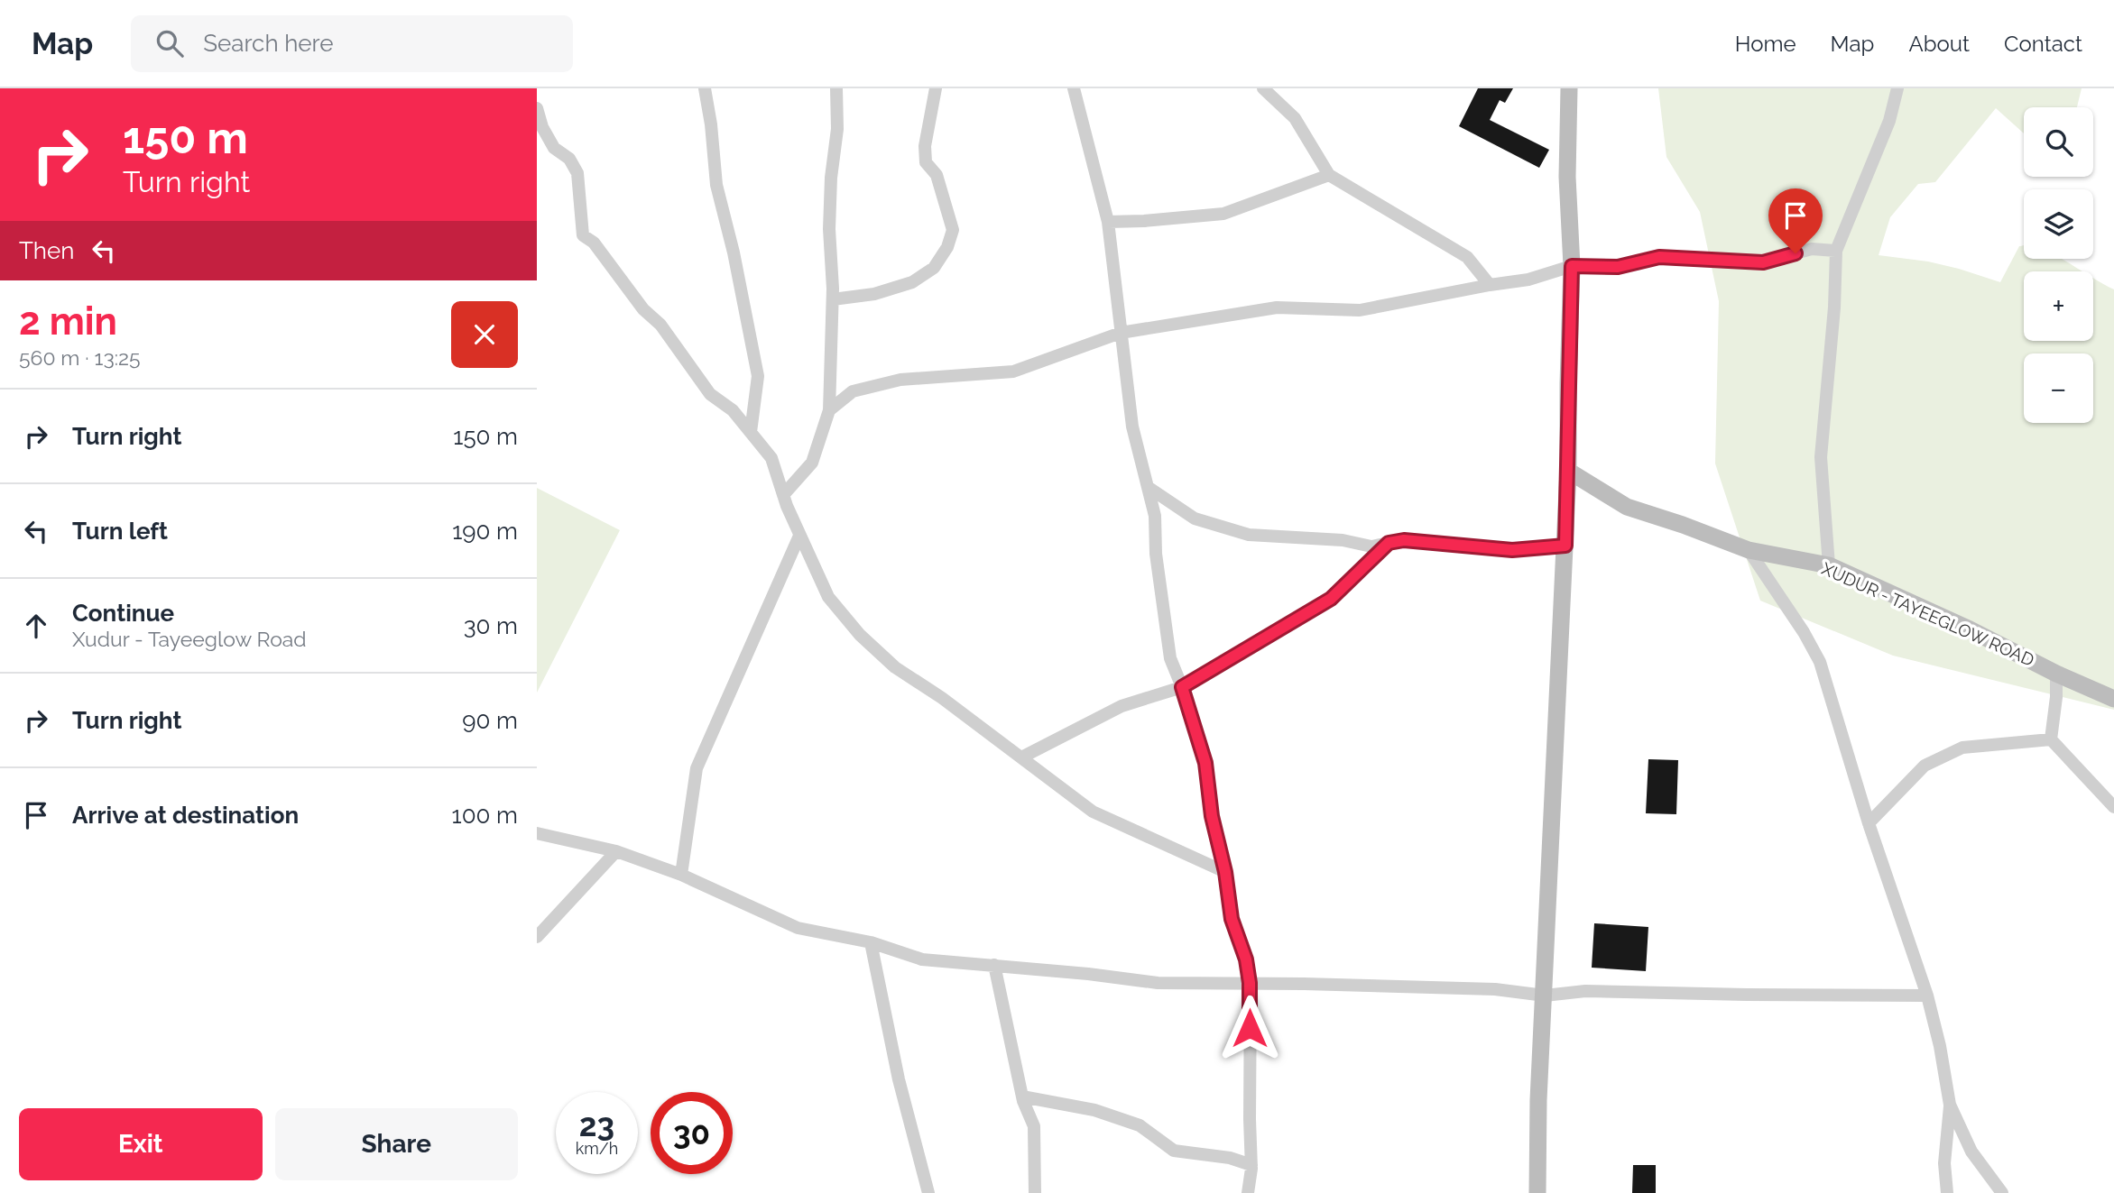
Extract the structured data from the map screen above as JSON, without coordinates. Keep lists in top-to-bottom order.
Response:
{
  "streets": {
    "main road": ["XUDUR - TAYEEGLOW ROAD"]
  },
  "page": {
    "header": "Map",
    "search": "Search here",
    "nav": [
      "Home",
      "Map",
      "About",
      "Contact"
    ],
    "turn": ["150 m", "Turn right"],
    "map_buttons": ["+", "−"],
    "then": "Then",
    "heading": ["2 min", "560 m · 13:25"],
    "list": [
      {
        "name": "Turn right",
        "value": "150 m"
      },
      {
        "name": "Turn left",
        "value": "190 m"
      },
      {
        "name": "Continue",
        "note": "Xudur - Tayeeglow Road",
        "value": "30 m"
      },
      {
        "name": "Turn right",
        "value": "90 m"
      },
      {
        "name": "Arrive at destination",
        "value": "100 m"
      }
    ],
    "speed": "23 km/h",
    "limit": "30",
    "buttons": ["Exit", "Share"]
  }
}
